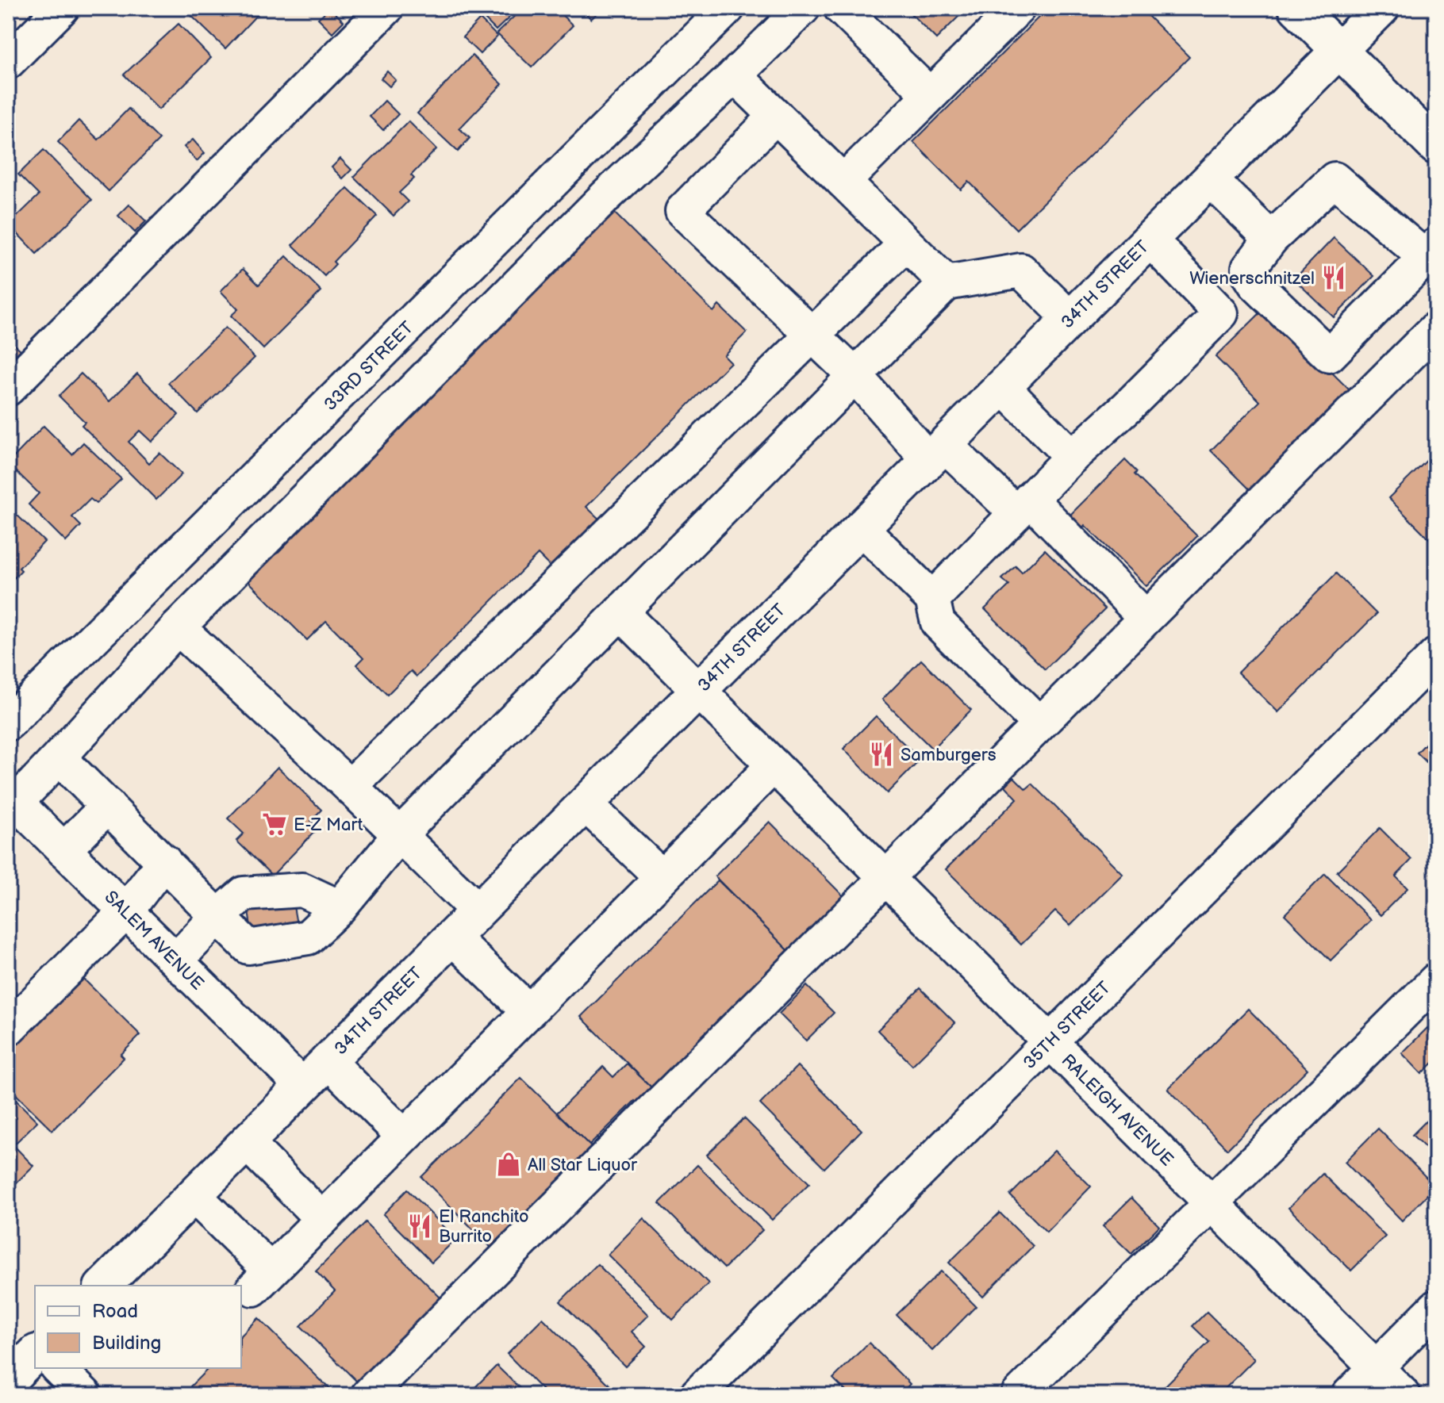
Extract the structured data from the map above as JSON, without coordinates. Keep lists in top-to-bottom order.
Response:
{
  "streets": {
    "main road": ["34TH STREET"],
    "street": [
      "33RD STREET",
      "SALEM AVENUE",
      "35TH STREET",
      "RALEIGH AVENUE"
    ]
  },
  "crossings": [
    ["34TH STREET", "SALEM AVENUE"],
    ["34TH STREET", "RALEIGH AVENUE"],
    ["35TH STREET", "RALEIGH AVENUE"]
  ],
  "places": {
    "restaurant": ["Wienerschnitzel", "Samburgers", "El Ranchito Burrito"],
    "supermarket": ["E-Z Mart"],
    "shop": ["All Star Liquor"]
  },
  "legend": ["Road", "Building"]
}
